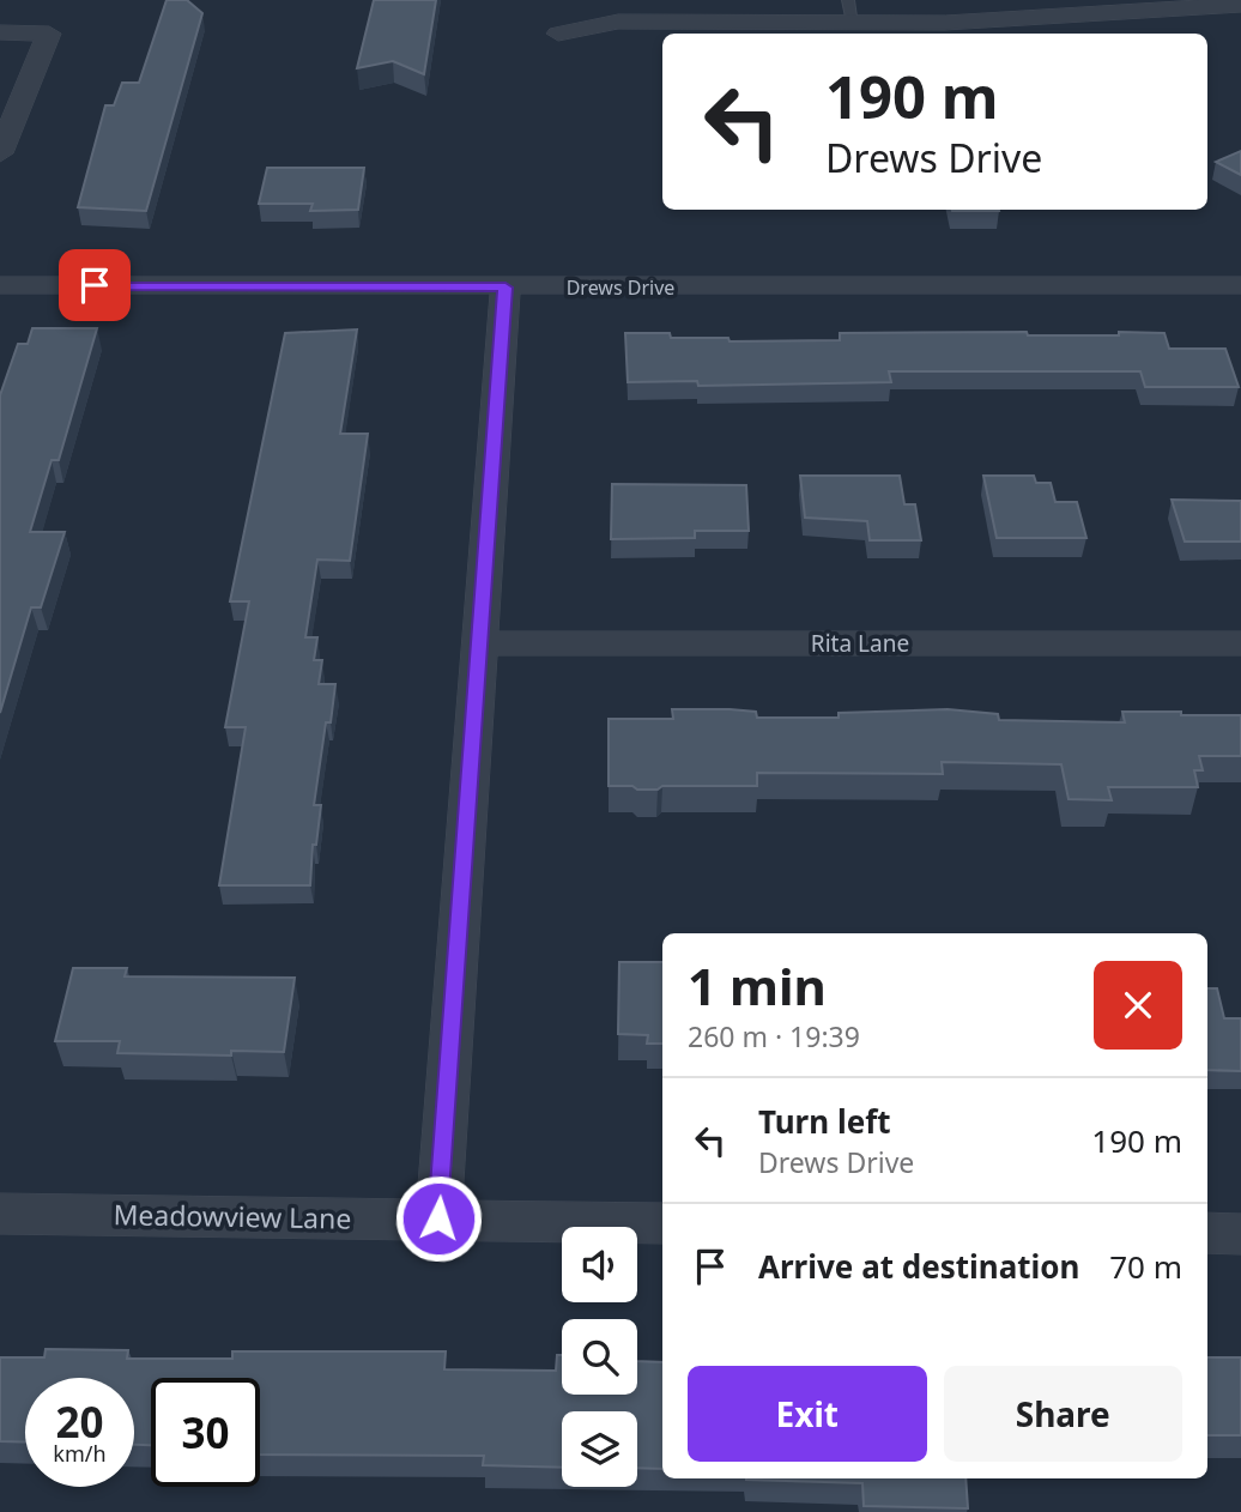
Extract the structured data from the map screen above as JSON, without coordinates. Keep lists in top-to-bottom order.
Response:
{
  "streets": {
    "street": ["Drews Drive", "Rita Lane", "Meadowview Lane"]
  },
  "page": {
    "turn": ["190 m", "Drews Drive"],
    "heading": ["1 min", "260 m · 19:39"],
    "list": [
      {
        "name": "Turn left",
        "note": "Drews Drive",
        "value": "190 m"
      },
      {
        "name": "Arrive at destination",
        "value": "70 m"
      }
    ],
    "buttons": ["Exit", "Share"],
    "speed": "20 km/h",
    "limit": "30"
  }
}
